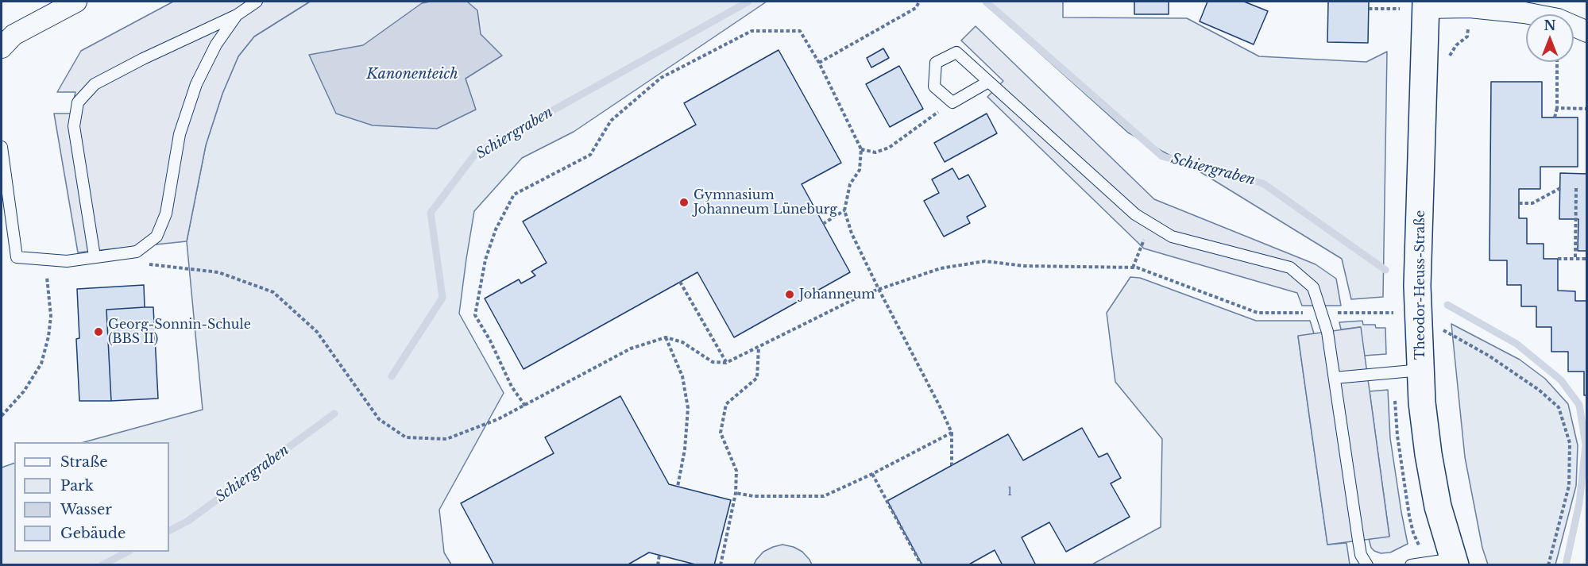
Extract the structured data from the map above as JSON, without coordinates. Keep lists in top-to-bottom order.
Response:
{
  "streets": {
    "main road": ["Theodor-Heuss-Straße"]
  },
  "water": ["Kanonenteich", "Schiergraben"],
  "places": ["Gymnasium Johanneum Lüneburg", "Johanneum", "Georg-Sonnin-Schule (BBS II)"],
  "house_numbers": ["1"],
  "legend": [
    "Straße",
    "Park",
    "Wasser",
    "Gebäude"
  ],
  "north": "top"
}
